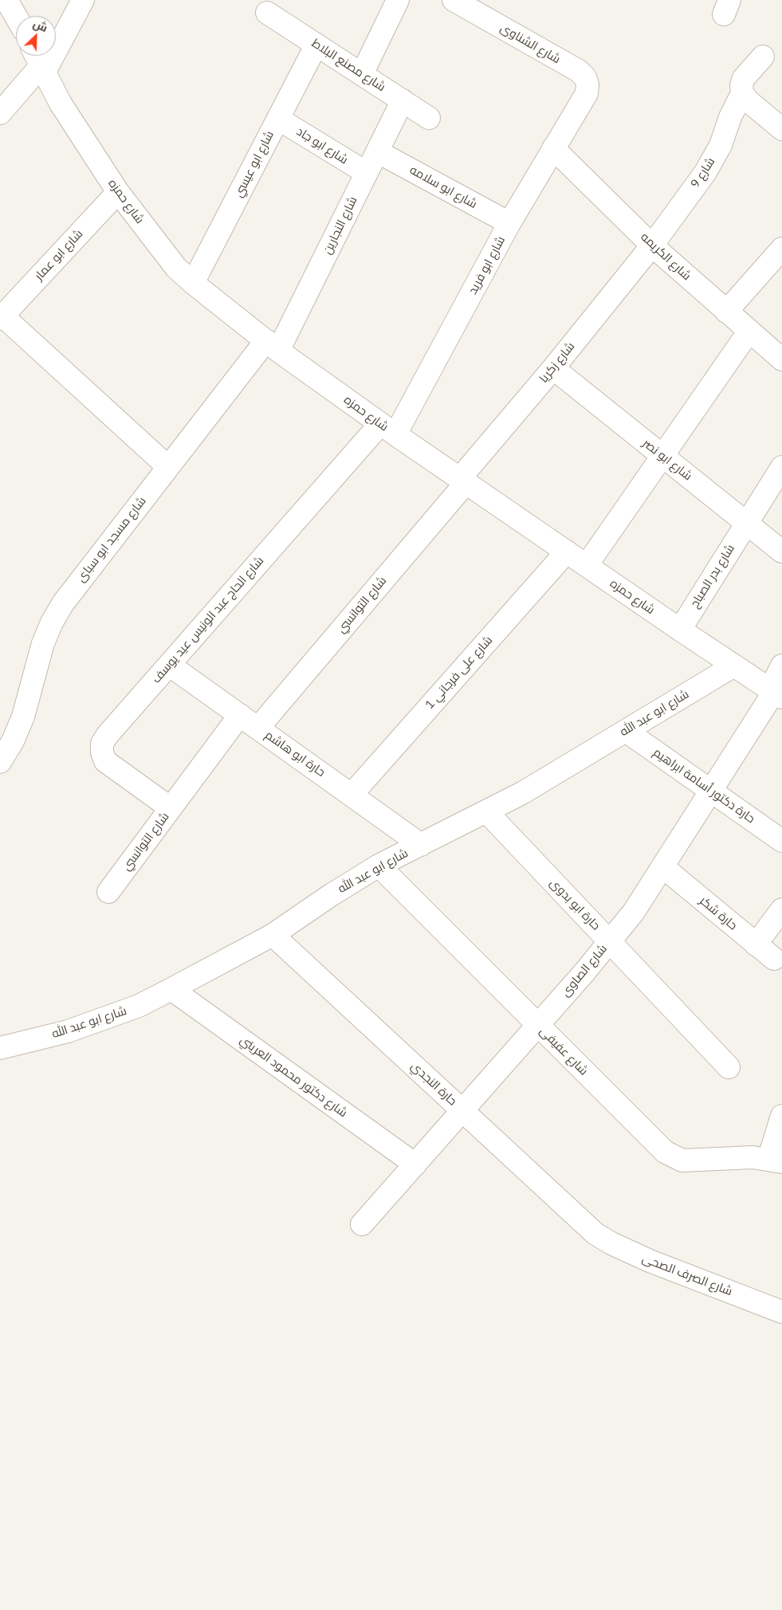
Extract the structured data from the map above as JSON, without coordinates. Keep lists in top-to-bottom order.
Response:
{
  "streets": {
    "street": [
      "شارع الشناوى",
      "شارع مصنع البلاط",
      "شارع ابو جاد",
      "شارع ابو عيسي",
      "شارع 9",
      "شارع ابو سلامه",
      "شارع حمزه",
      "شارع النجارين",
      "شارع ابو عمار",
      "شارع الكريمه",
      "شارع ابو فريد",
      "شارع زكريا",
      "شارع ابو نصر",
      "شارع مسجد ابو سباى",
      "شارع بدر الصباح",
      "شارع التوانسي",
      "شارع الحاج عبد الونيس عيد يوسف",
      "شارع على فرجاني 1",
      "شارع ابو عبد الله",
      "حارة ابو هاشم",
      "حارة دكتور أسامة ابراهيم",
      "حارة ابو بدوى",
      "حارة شكر",
      "شارع الصاوى",
      "شارع عفيفى",
      "شارع دكتور محمود العريني",
      "حارة النجدي",
      "شارع الصرف الصحى"
    ]
  },
  "crossings": [
    ["شارع الشناوى", "شارع ابو فريد"],
    ["شارع مصنع البلاط", "شارع ابو عيسي"],
    ["شارع مصنع البلاط", "شارع النجارين"],
    ["شارع ابو جاد", "شارع ابو عيسي"],
    ["شارع ابو جاد", "شارع النجارين"],
    ["شارع ابو عيسي", "شارع حمزه"],
    ["شارع 9", "شارع الكريمه"],
    ["شارع 9", "شارع زكريا"],
    ["شارع ابو سلامه", "شارع النجارين"],
    ["شارع ابو سلامه", "شارع ابو فريد"],
    ["شارع حمزه", "شارع النجارين"],
    ["شارع حمزه", "شارع ابو عمار"],
    ["شارع حمزه", "شارع ابو فريد"],
    ["شارع حمزه", "شارع زكريا"],
    ["شارع حمزه", "شارع مسجد ابو سباى"],
    ["شارع حمزه", "شارع بدر الصباح"],
    ["شارع حمزه", "شارع التوانسي"],
    ["شارع حمزه", "شارع الحاج عبد الونيس عيد يوسف"],
    ["شارع حمزه", "شارع على فرجاني 1"],
    ["شارع حمزه", "شارع ابو عبد الله"],
    ["شارع حمزه", "شارع الصاوى"],
    ["شارع النجارين", "شارع مسجد ابو سباى"],
    ["شارع الكريمه", "شارع ابو فريد"],
    ["شارع الكريمه", "شارع زكريا"],
    ["شارع ابو فريد", "شارع الحاج عبد الونيس عيد يوسف"],
    ["شارع زكريا", "شارع ابو نصر"],
    ["شارع زكريا", "شارع التوانسي"],
    ["شارع ابو نصر", "شارع بدر الصباح"],
    ["شارع التوانسي", "شارع الحاج عبد الونيس عيد يوسف"],
    ["شارع التوانسي", "حارة ابو هاشم"],
    ["شارع الحاج عبد الونيس عيد يوسف", "حارة ابو هاشم"],
    ["شارع على فرجاني 1", "حارة ابو هاشم"],
    ["شارع ابو عبد الله", "حارة ابو هاشم"],
    ["شارع ابو عبد الله", "حارة دكتور أسامة ابراهيم"],
    ["شارع ابو عبد الله", "حارة ابو بدوى"],
    ["شارع ابو عبد الله", "شارع عفيفى"],
    ["شارع ابو عبد الله", "شارع دكتور محمود العريني"],
    ["شارع ابو عبد الله", "حارة النجدي"],
    ["حارة دكتور أسامة ابراهيم", "شارع الصاوى"],
    ["حارة ابو بدوى", "شارع الصاوى"],
    ["حارة شكر", "شارع الصاوى"],
    ["شارع الصاوى", "شارع عفيفى"],
    ["شارع الصاوى", "شارع دكتور محمود العريني"],
    ["شارع الصاوى", "حارة النجدي"],
    ["حارة النجدي", "شارع الصرف الصحى"]
  ],
  "north": "top right"
}
